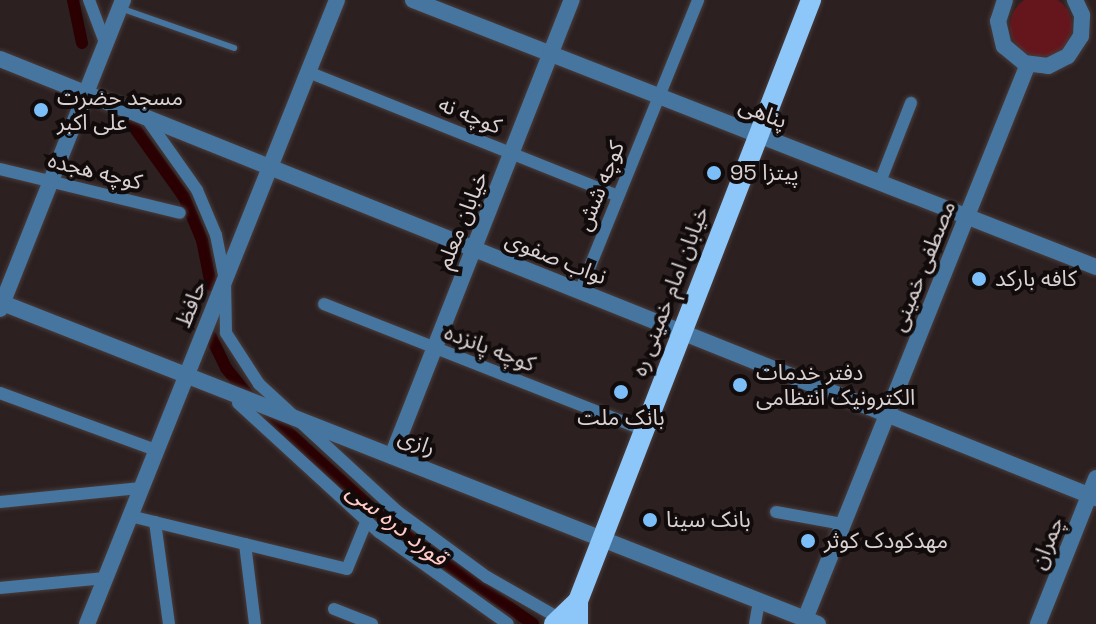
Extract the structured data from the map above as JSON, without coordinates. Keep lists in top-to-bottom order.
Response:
{
  "streets": {
    "main road": ["خیابان امام خمینی ره"],
    "street": [
      "پناهی",
      "کوچه نه",
      "کوچه هجده",
      "کوچه شش",
      "خیابان معلم",
      "نواب صفوی",
      "مصطفی خمینی",
      "حافظ",
      "کوچه پانزده",
      "رازی",
      "چمران"
    ]
  },
  "crossings": [
    ["پناهی", "کوچه شش"],
    ["پناهی", "خیابان معلم"],
    ["پناهی", "مصطفی خمینی"],
    ["پناهی", "خیابان امام خمینی ره"],
    ["کوچه نه", "کوچه شش"],
    ["کوچه نه", "خیابان معلم"],
    ["کوچه نه", "حافظ"],
    ["کوچه شش", "نواب صفوی"],
    ["خیابان معلم", "نواب صفوی"],
    ["خیابان معلم", "کوچه پانزده"],
    ["خیابان معلم", "رازی"],
    ["نواب صفوی", "مصطفی خمینی"],
    ["نواب صفوی", "خیابان امام خمینی ره"],
    ["نواب صفوی", "حافظ"],
    ["نواب صفوی", "چمران"],
    ["مصطفی خمینی", "رازی"],
    ["خیابان امام خمینی ره", "کوچه پانزده"],
    ["خیابان امام خمینی ره", "رازی"],
    ["حافظ", "رازی"]
  ],
  "water": ["قورد دره سی"],
  "places": [
    "مسجد حضرت علی اکبر",
    "پیتزا 95",
    "کافه بارکد",
    "دفتر خدمات الکترونیک انتظامی",
    "بانک ملت",
    "بانک سینا",
    "مهدکودک کوثر"
  ]
}
